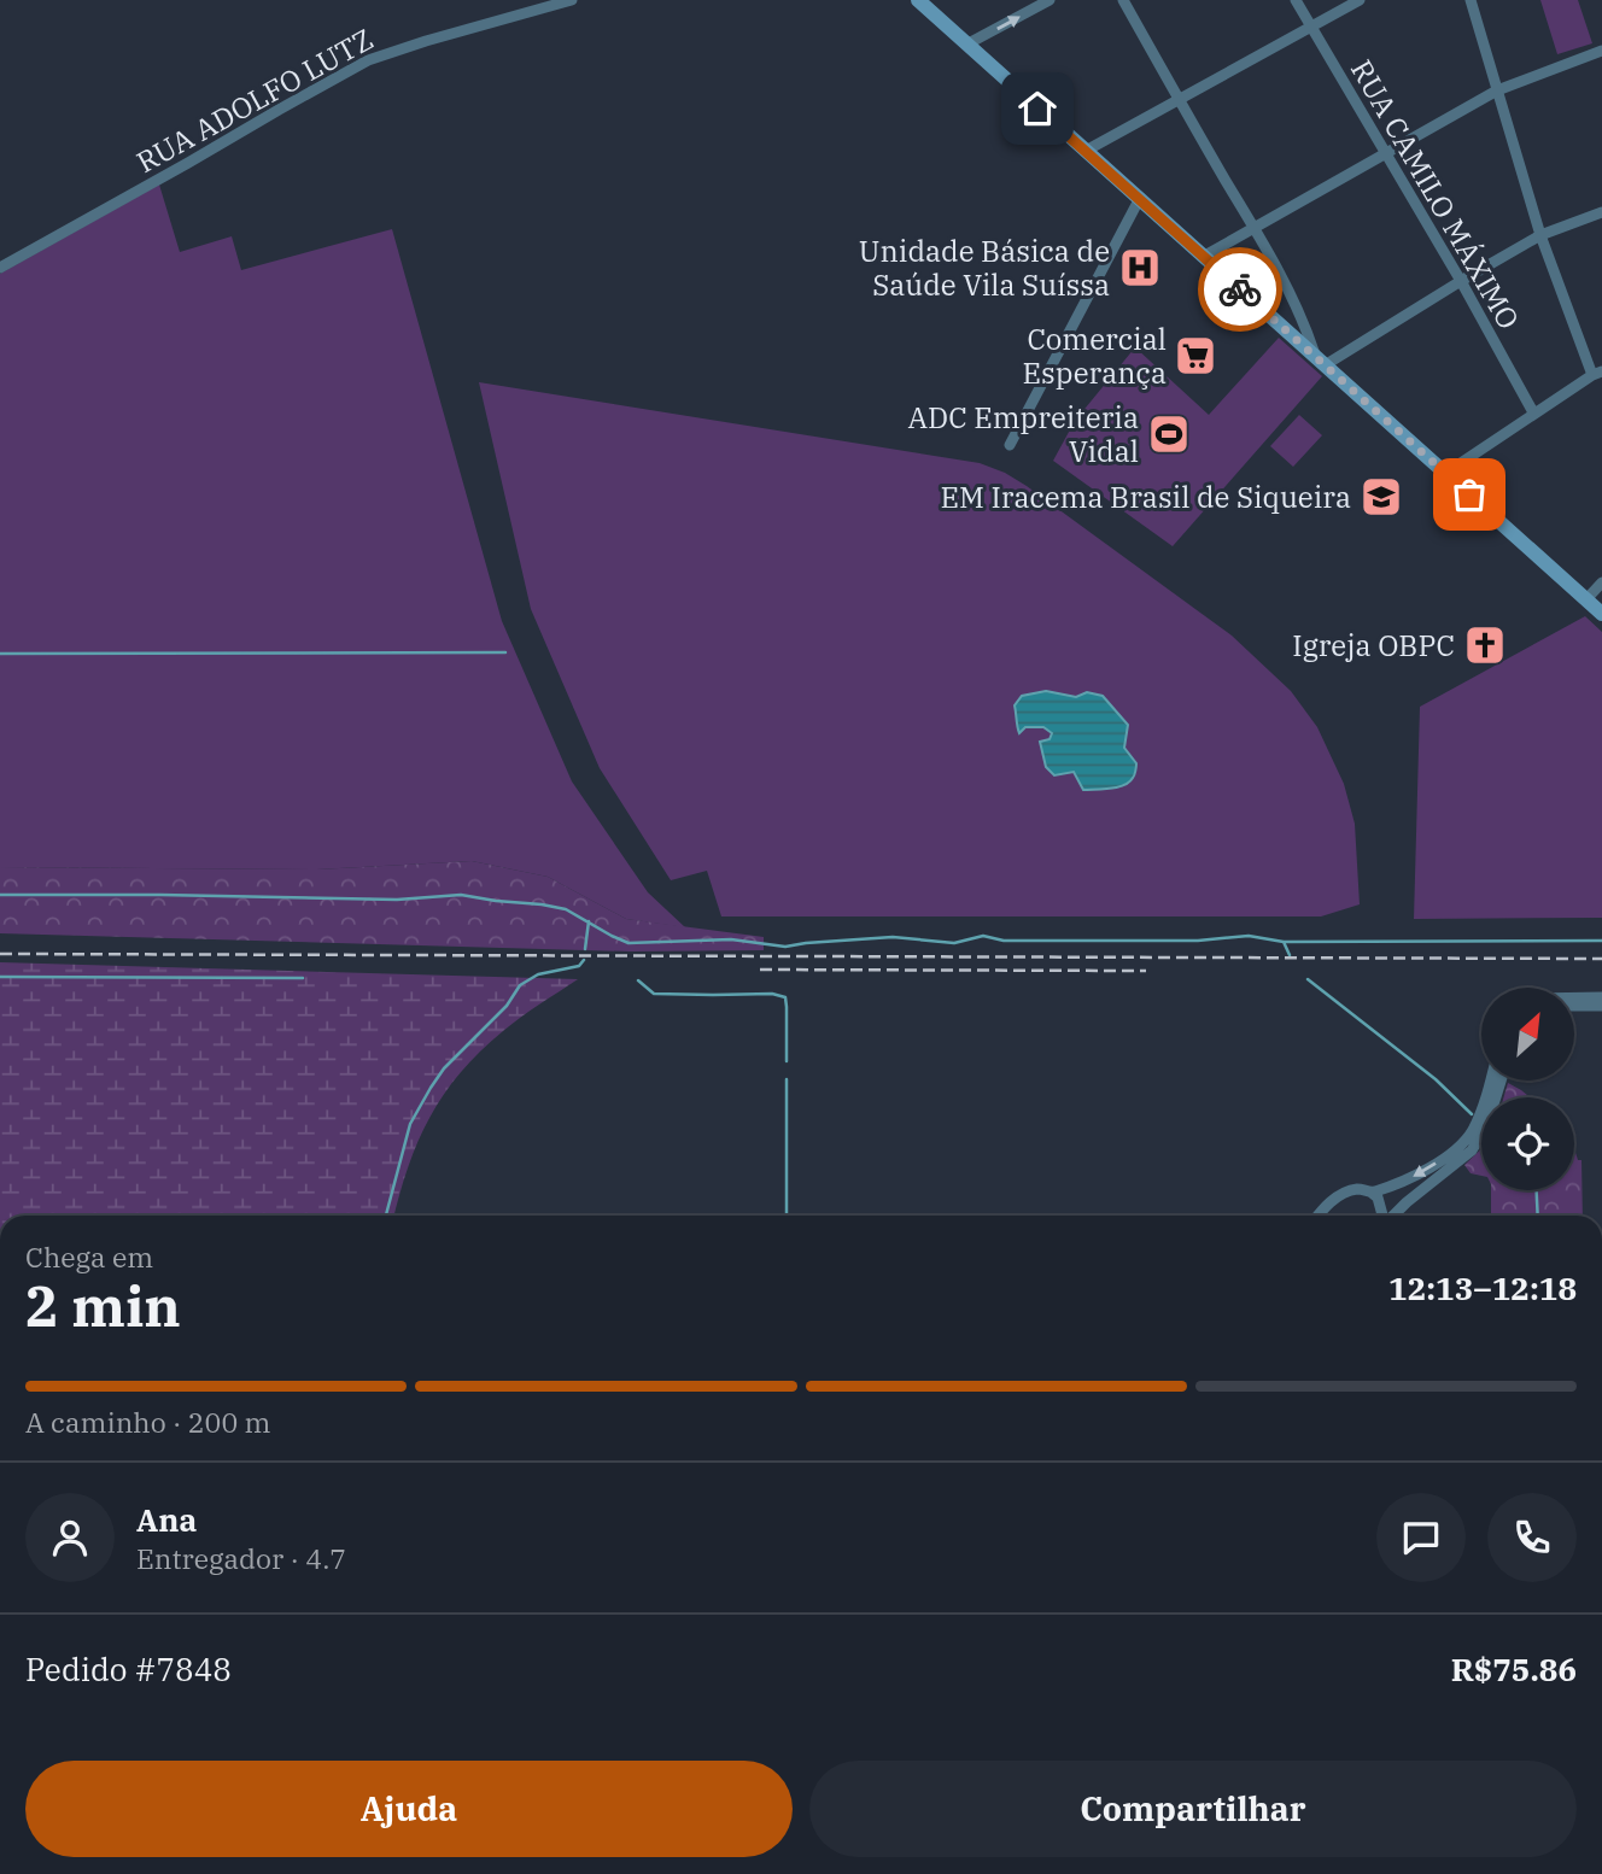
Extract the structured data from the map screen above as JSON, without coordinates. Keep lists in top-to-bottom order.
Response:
{
  "streets": {
    "street": ["RUA ADOLFO LUTZ", "RUA CAMILO MÁXIMO"]
  },
  "places": {
    "hospital": ["Unidade Básica de Saúde Vila Suíssa"],
    "supermarket": ["Comercial Esperança"],
    "sports": ["ADC Empreiteria Vidal"],
    "school or university": ["EM Iracema Brasil de Siqueira"],
    "church": ["Igreja OBPC"]
  },
  "north": "top right",
  "page": {
    "heading": ["2 min", "Chega em", "12:13–12:18"],
    "panel": [
      "Ana",
      "Entregador · 4.7",
      "Pedido #7848",
      "R$75.86"
    ],
    "bar": "A caminho · 200 m",
    "buttons": ["Ajuda", "Compartilhar"]
  }
}
